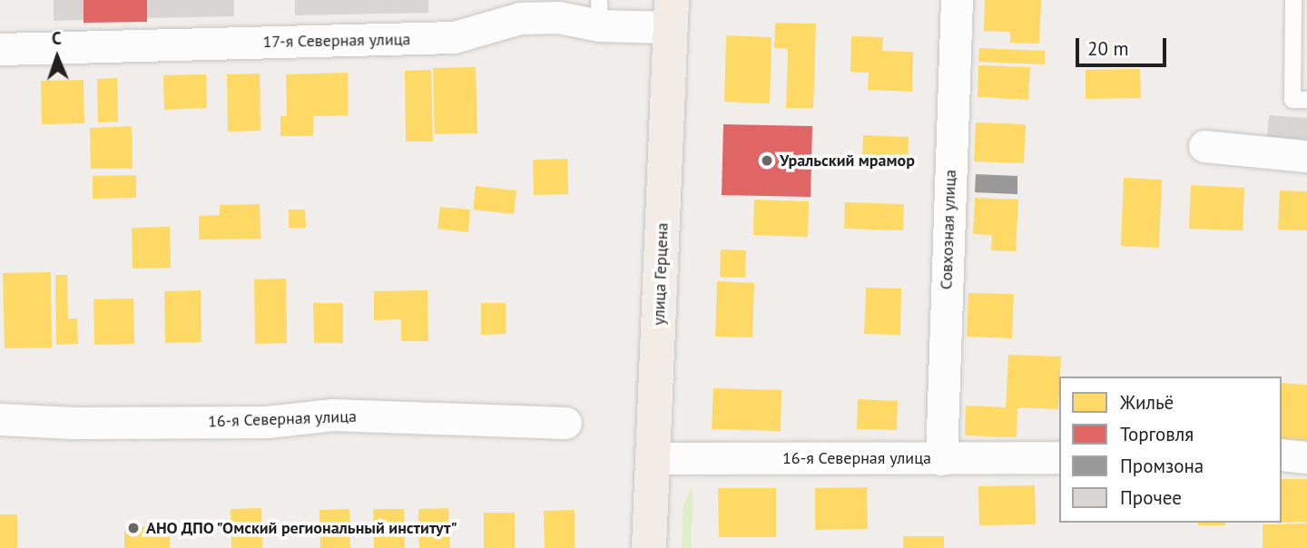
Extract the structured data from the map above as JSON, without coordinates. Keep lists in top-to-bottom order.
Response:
{
  "streets": {
    "main road": ["улица Герцена"],
    "street": ["17-я Северная улица", "Совхозная улица", "16-я Северная улица"]
  },
  "crossings": [
    ["17-я Северная улица", "улица Герцена"],
    ["Совхозная улица", "16-я Северная улица"],
    ["улица Герцена", "16-я Северная улица"]
  ],
  "places": ["Уральский мрамор", "АНО ДПО \"Омский региональный институт\""],
  "legend": [
    "Жильё",
    "Торговля",
    "Промзона",
    "Прочее"
  ],
  "scale_bar": "20 m",
  "north": "top"
}
